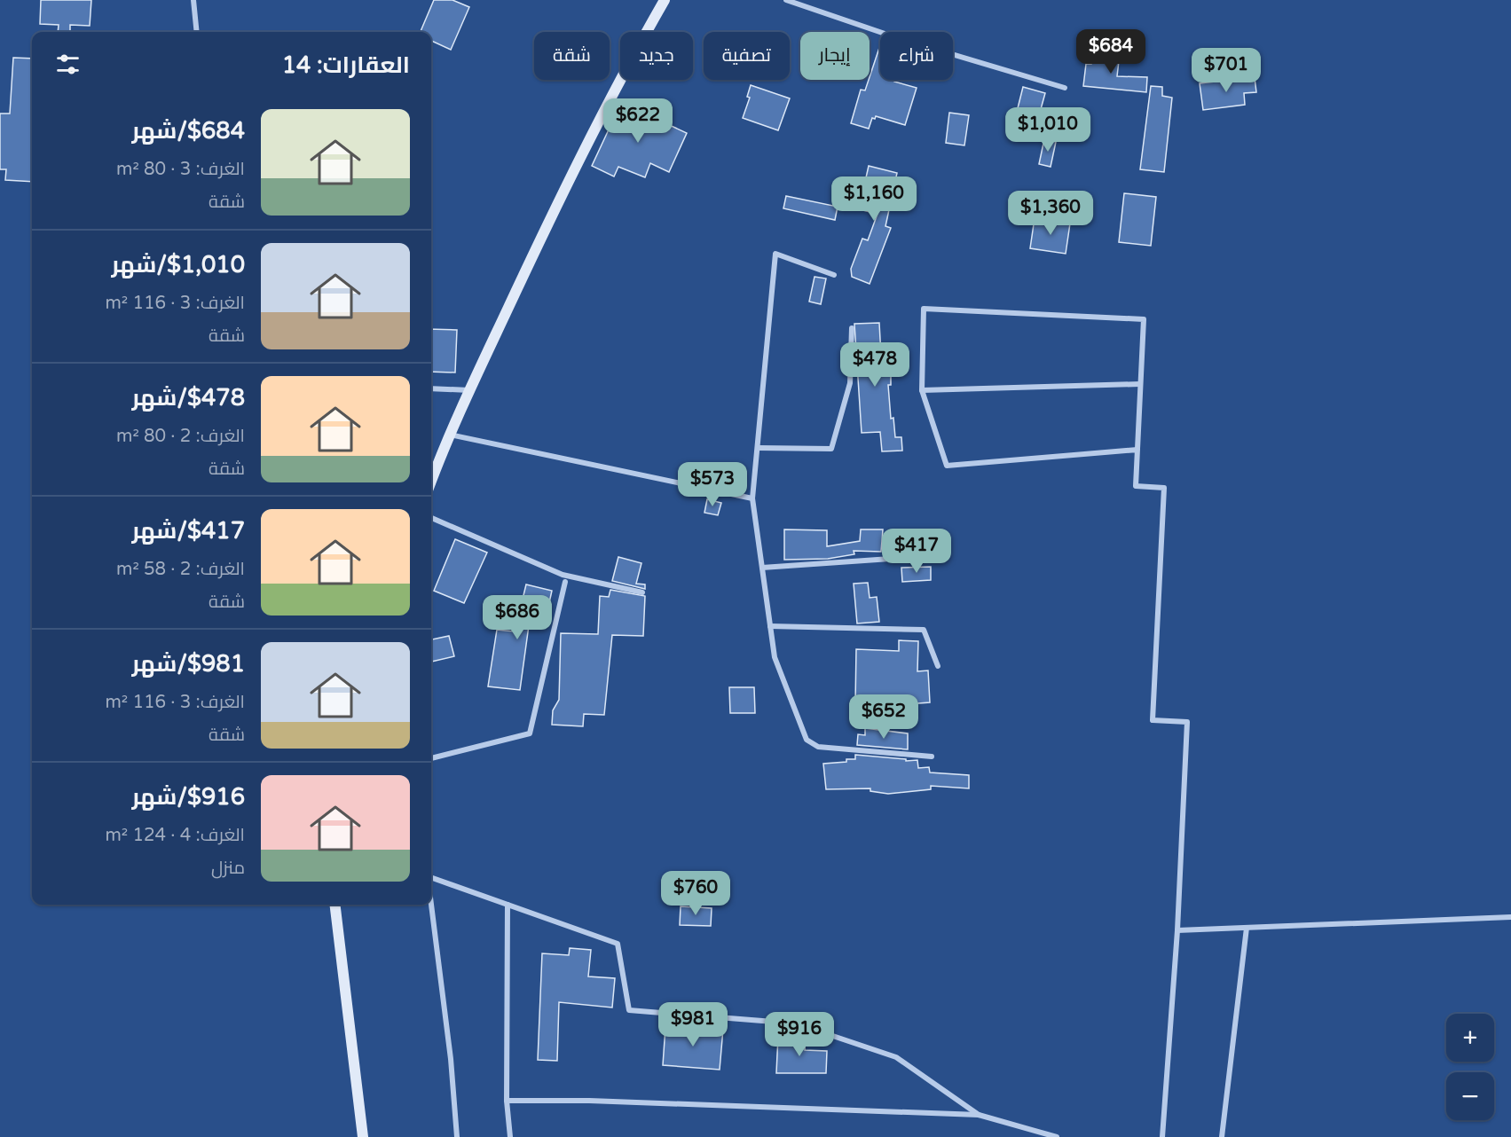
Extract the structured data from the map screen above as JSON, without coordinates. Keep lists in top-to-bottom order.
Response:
{
  "page": {
    "price": [
      "$684",
      "$701",
      "$622",
      "$1,010",
      "$1,160",
      "$1,360",
      "$478",
      "$573",
      "$417",
      "$686",
      "$652",
      "$760",
      "$981",
      "$916"
    ],
    "chip": [
      "شراء",
      "إيجار",
      "تصفية",
      "جديد",
      "شقة"
    ],
    "heading": "العقارات: 14",
    "list": [
      {
        "name": "$684/شهر",
        "note": "الغرف: 3 · 80 m² · شقة"
      },
      {
        "name": "$1,010/شهر",
        "note": "الغرف: 3 · 116 m² · شقة"
      },
      {
        "name": "$478/شهر",
        "note": "الغرف: 2 · 80 m² · شقة"
      },
      {
        "name": "$417/شهر",
        "note": "الغرف: 2 · 58 m² · شقة"
      },
      {
        "name": "$981/شهر",
        "note": "الغرف: 3 · 116 m² · شقة"
      },
      {
        "name": "$916/شهر",
        "note": "الغرف: 4 · 124 m² · منزل"
      }
    ],
    "map_buttons": ["+", "−"]
  }
}
